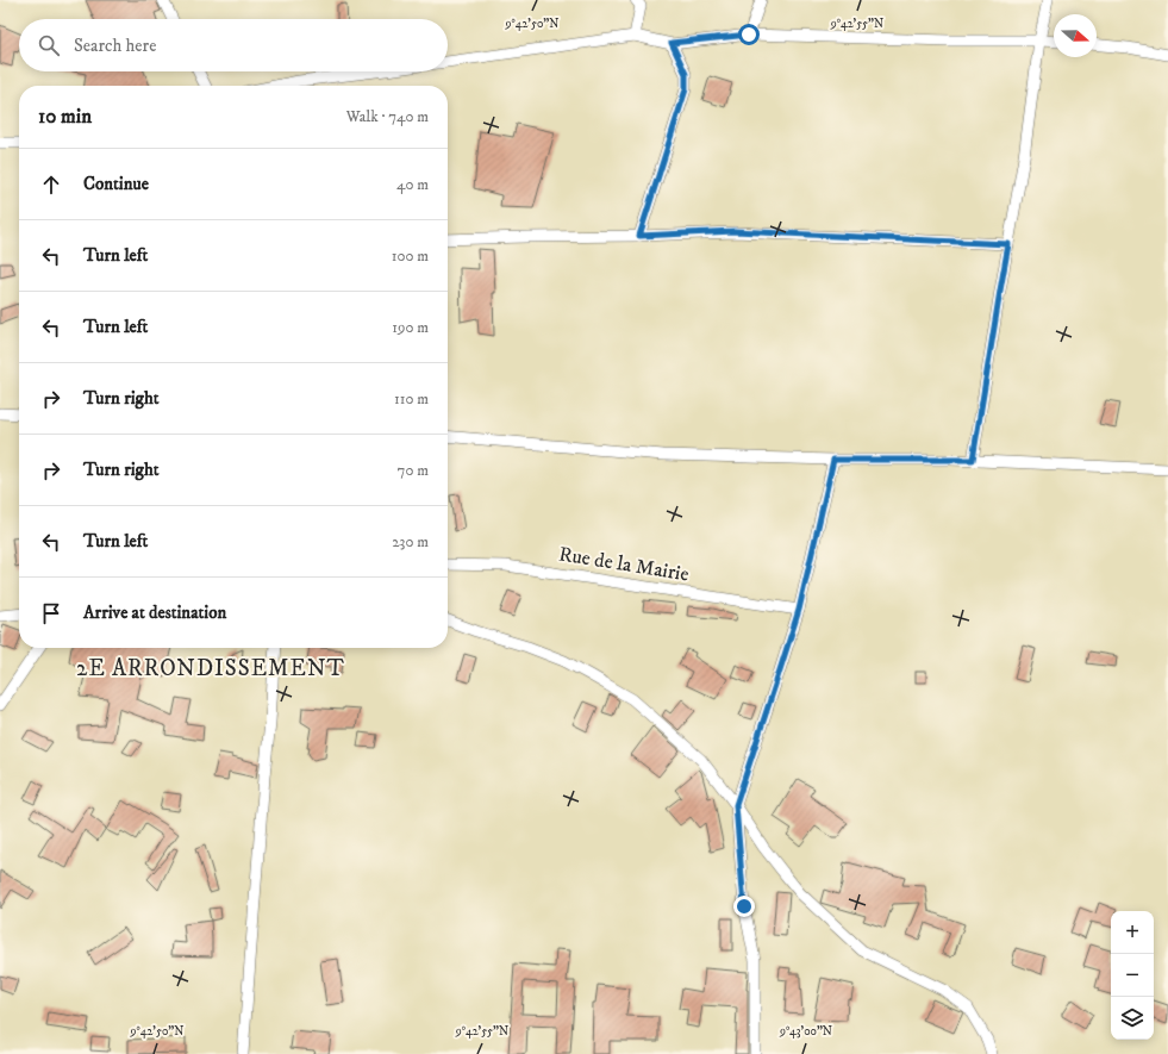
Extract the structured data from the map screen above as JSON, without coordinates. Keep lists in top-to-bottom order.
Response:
{
  "streets": {
    "street": ["Rue de la Mairie"]
  },
  "districts": ["2E ARRONDISSEMENT"],
  "north": "right",
  "page": {
    "search": "Search here",
    "heading": ["10 min", "Walk · 740 m"],
    "list": [
      ["Continue", "40 m"],
      ["Turn left", "100 m"],
      ["Turn left", "190 m"],
      ["Turn right", "110 m"],
      ["Turn right", "70 m"],
      ["Turn left", "230 m"],
      "Arrive at destination"
    ],
    "map_buttons": ["+", "−"]
  },
  "coordinates": ["9°42'50\"N", "9°42'55\"N", "9°43'00\"N"]
}
